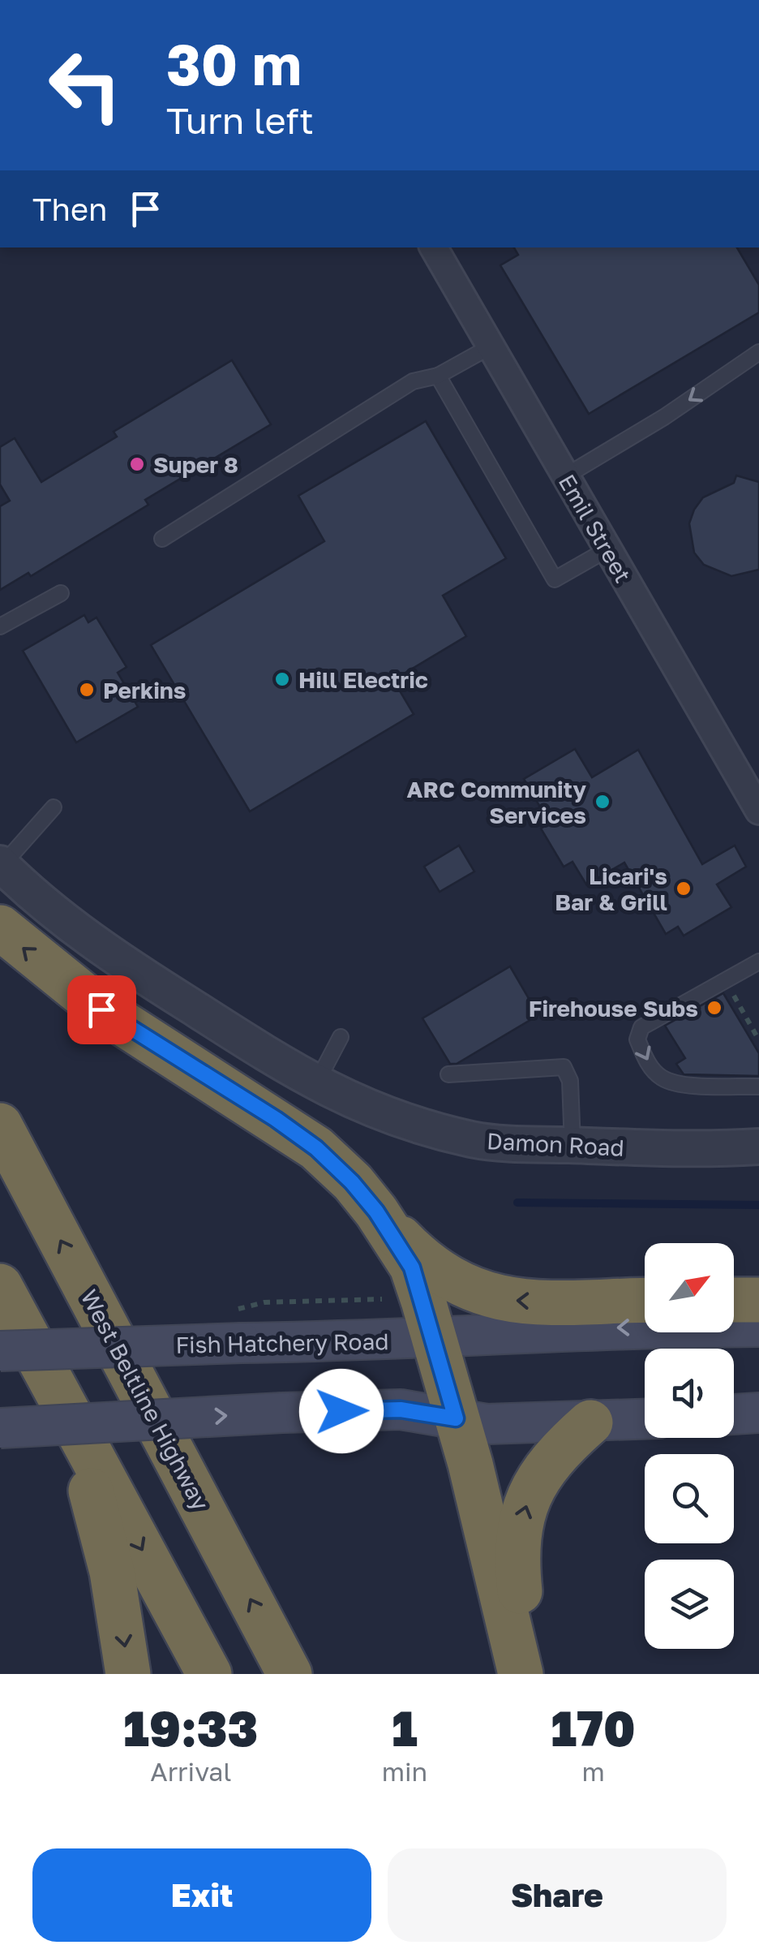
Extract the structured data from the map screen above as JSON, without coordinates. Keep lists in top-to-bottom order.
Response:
{
  "streets": {
    "highway": ["West Beltline Highway"],
    "main road": ["Fish Hatchery Road"],
    "street": ["Emil Street", "Damon Road"]
  },
  "places": [
    "Super 8",
    "Hill Electric",
    "Perkins",
    "ARC Community Services",
    "Licari's Bar & Grill",
    "Firehouse Subs"
  ],
  "north": "top right",
  "page": {
    "turn": ["30 m", "Turn left"],
    "then": "Then",
    "eta": [
      "19:33",
      "Arrival",
      "1",
      "min",
      "170",
      "m"
    ],
    "buttons": ["Exit", "Share"]
  }
}
